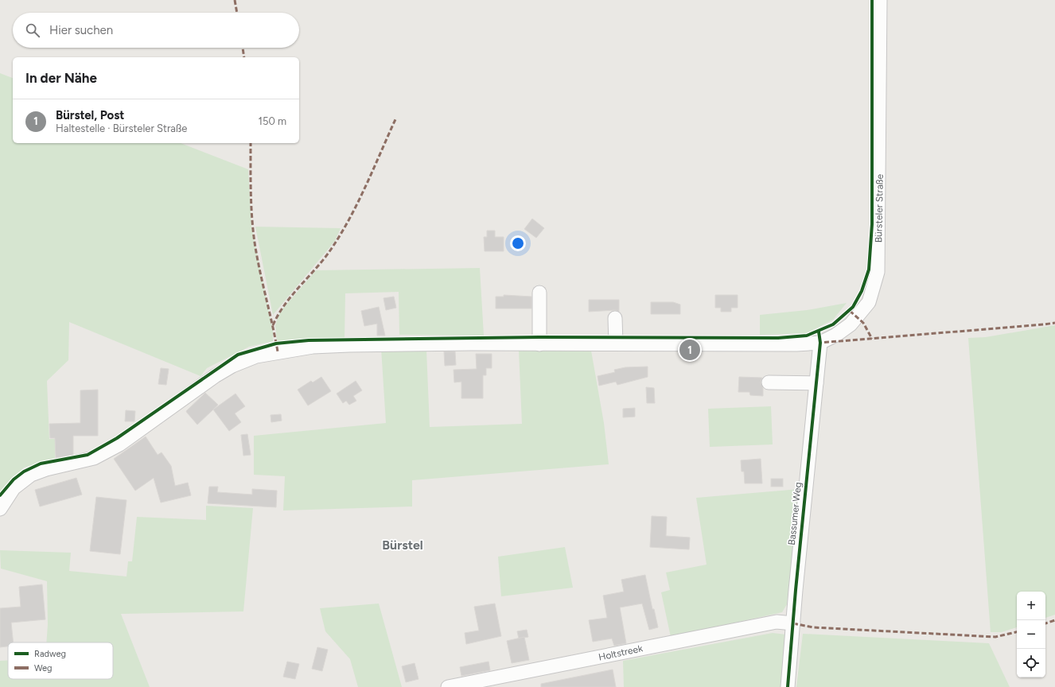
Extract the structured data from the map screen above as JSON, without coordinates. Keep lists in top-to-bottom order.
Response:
{
  "streets": {
    "street": ["Bürsteler Straße", "Bassumer Weg", "Holtstreek"]
  },
  "crossings": [
    ["Bürsteler Straße", "Bassumer Weg"],
    ["Bassumer Weg", "Holtstreek"]
  ],
  "districts": ["Bürstel"],
  "legend": ["Radweg", "Weg"],
  "page": {
    "search": "Hier suchen",
    "heading": "In der Nähe",
    "list": [
      {
        "mark": "1",
        "name": "Bürstel, Post",
        "note": "Haltestelle · Bürsteler Straße",
        "value": "150 m"
      }
    ],
    "pins": "1",
    "map_buttons": ["+", "−"]
  }
}
